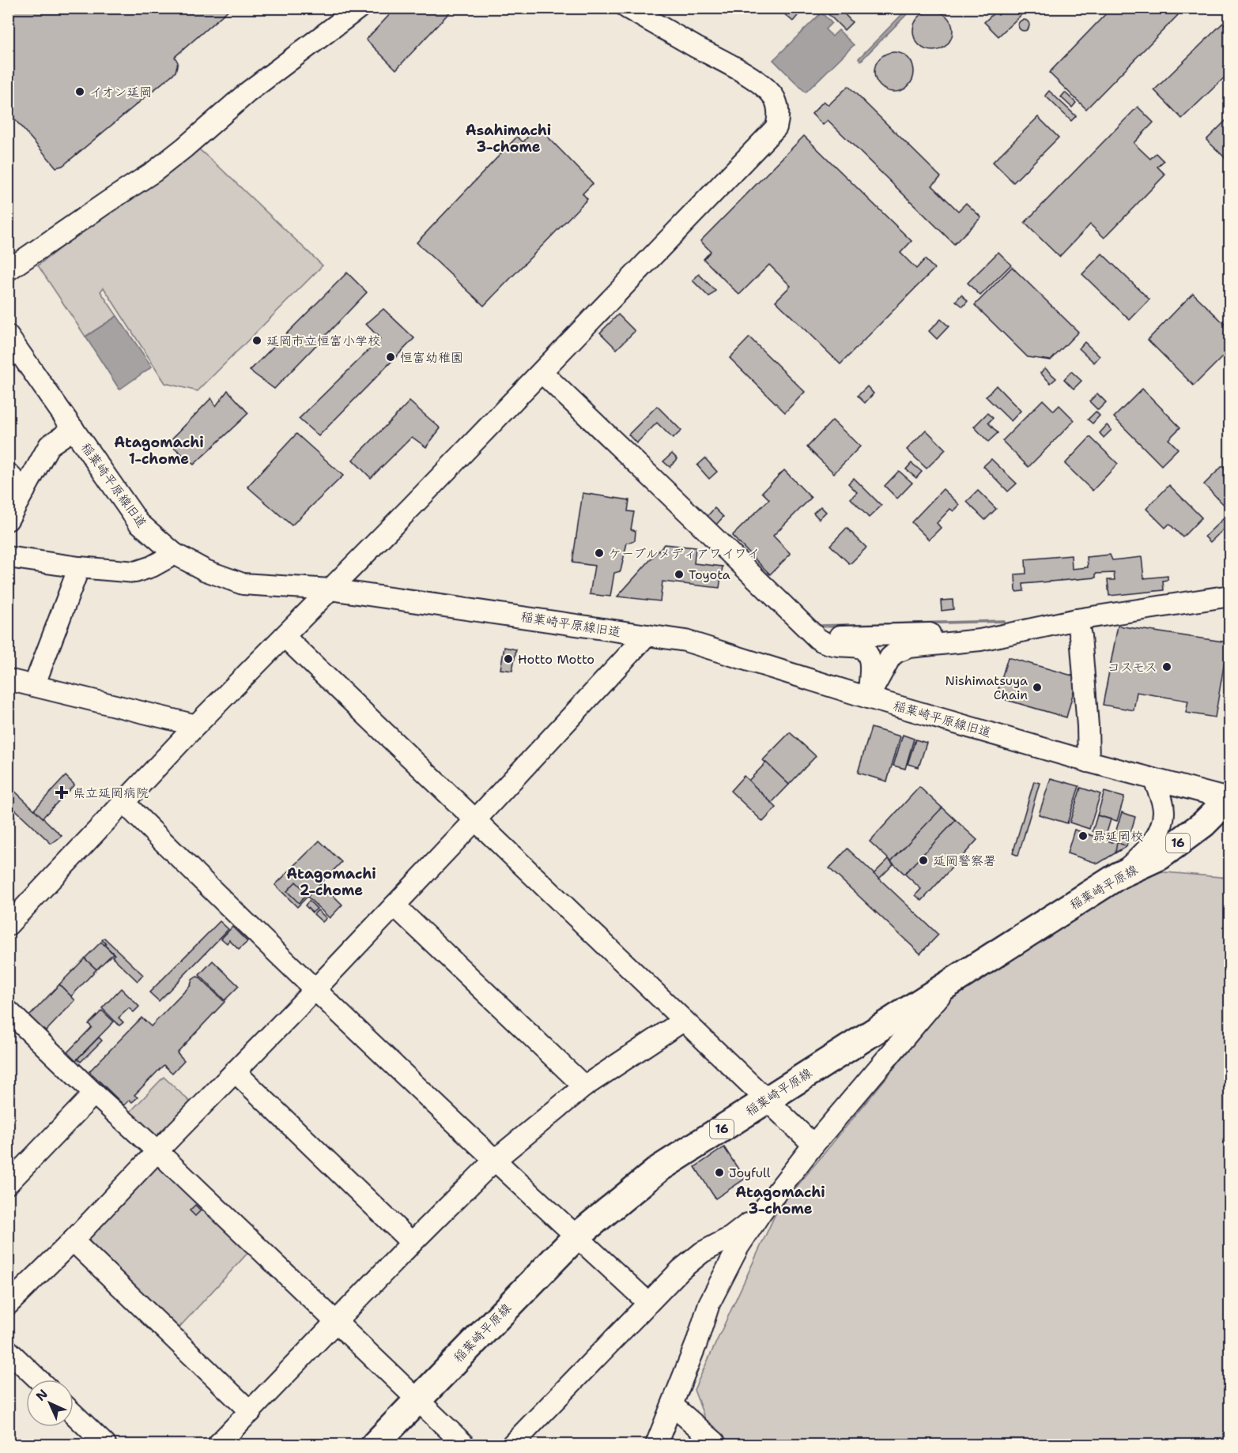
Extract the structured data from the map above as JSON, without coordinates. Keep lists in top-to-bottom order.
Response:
{
  "streets": {
    "main road": ["16", "稲葉崎平原線"],
    "street": ["稲葉崎平原線旧道"]
  },
  "crossings": [
    ["稲葉崎平原線旧道", "稲葉崎平原線"]
  ],
  "districts": [
    "Asahimachi 3-chome",
    "Atagomachi 1-chome",
    "Atagomachi 2-chome",
    "Atagomachi 3-chome"
  ],
  "places": {
    "other": [
      "イオン延岡",
      "延岡市立恒富小学校",
      "恒富幼稚園",
      "ケーブルメディアワイワイ",
      "Toyota",
      "Hotto Motto",
      "コスモス",
      "Nishimatsuya Chain",
      "昴延岡校",
      "延岡警察署",
      "Joyfull"
    ],
    "health": ["県立延岡病院"]
  },
  "north": "top left"
}
